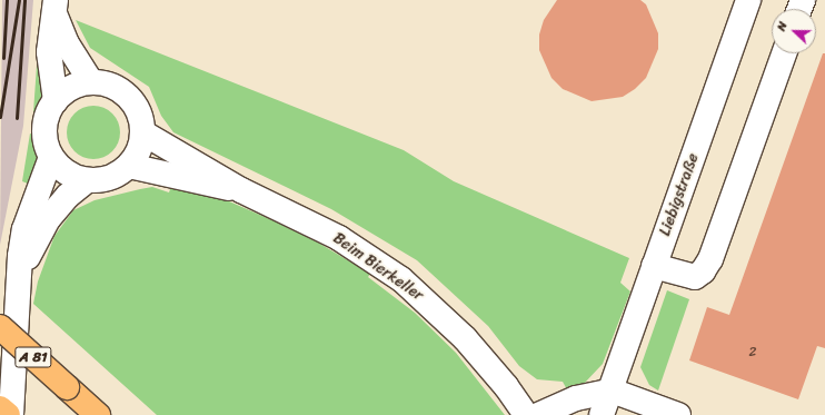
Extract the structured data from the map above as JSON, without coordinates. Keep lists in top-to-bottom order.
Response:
{
  "streets": {
    "highway": ["A 81"],
    "street": ["Liebigstraße", "Beim Bierkeller"]
  },
  "house_numbers": ["2"],
  "north": "left"
}
